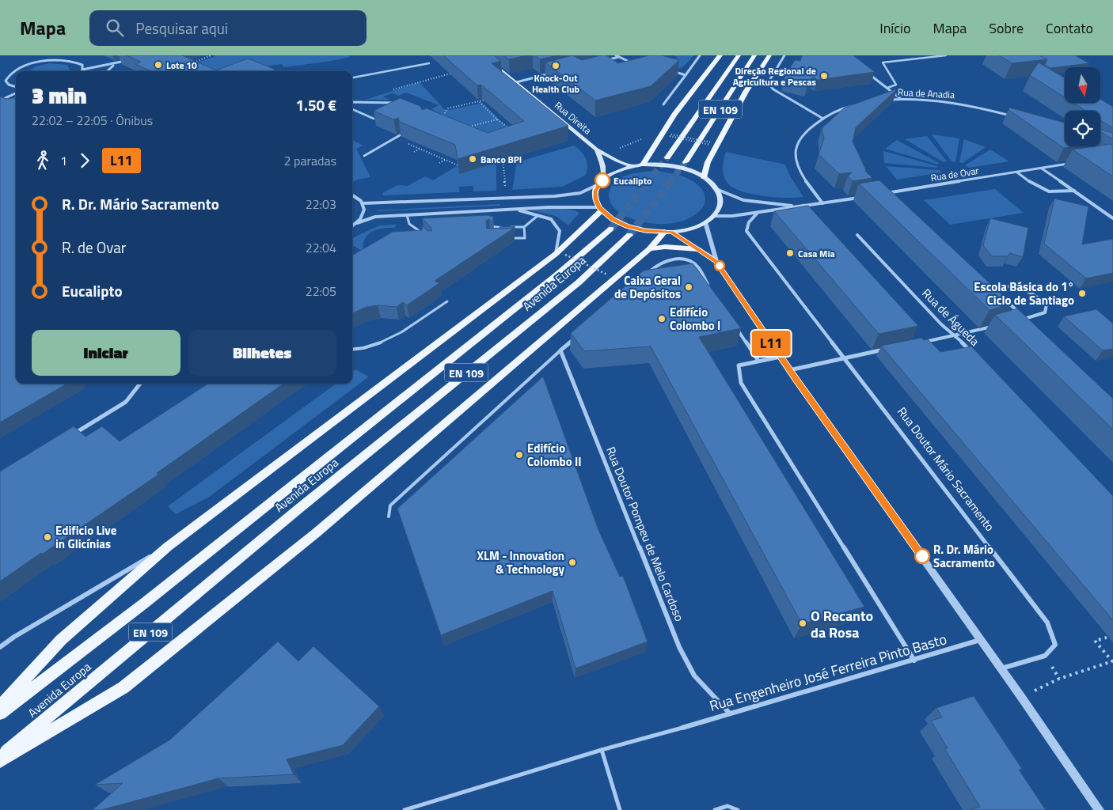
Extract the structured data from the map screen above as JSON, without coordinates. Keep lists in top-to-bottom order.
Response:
{
  "streets": {
    "main road": ["EN 109", "Rua Direita", "Avenida Europa"],
    "street": [
      "Rua de Anadia",
      "Rua de Ovar",
      "Rua de Águeda",
      "Rua Doutor Mário Sacramento",
      "Rua Doutor Pompeu de Melo Cardoso",
      "Rua Engenheiro José Ferreira Pinto Basto"
    ]
  },
  "crossings": [
    ["Rua Doutor Pompeu de Melo Cardoso", "Rua Engenheiro José Ferreira Pinto Basto"]
  ],
  "places": [
    "Lote 10",
    "Knock-Out Health Club",
    "Direção Regional de Agricultura e Pescas",
    "Banco BPI",
    "Eucalipto",
    "Casa Mia",
    "Caixa Geral de Depósitos",
    "Escola Básica do 1° Ciclo de Santiago",
    "Edifício Colombo I",
    "Edifício Colombo II",
    "Edificio Live in Glicínias",
    "R. Dr. Mário Sacramento",
    "XLM - Innovation & Technology",
    "O Recanto da Rosa"
  ],
  "lines": ["bus line L11"],
  "north": "bottom",
  "page": {
    "header": "Mapa",
    "search": "Pesquisar aqui",
    "nav": [
      "Início",
      "Mapa",
      "Sobre",
      "Contato"
    ],
    "on_map": "L11",
    "heading": ["3 min", "22:02 – 22:05 · Ônibus", "1.50 €"],
    "legs": ["1", "L11", "2 paradas"],
    "list": [
      {
        "name": "R. Dr. Mário Sacramento",
        "value": "22:03"
      },
      {
        "name": "R. de Ovar",
        "value": "22:04"
      },
      {
        "name": "Eucalipto",
        "value": "22:05"
      }
    ],
    "buttons": ["Iniciar", "Bilhetes"]
  }
}
